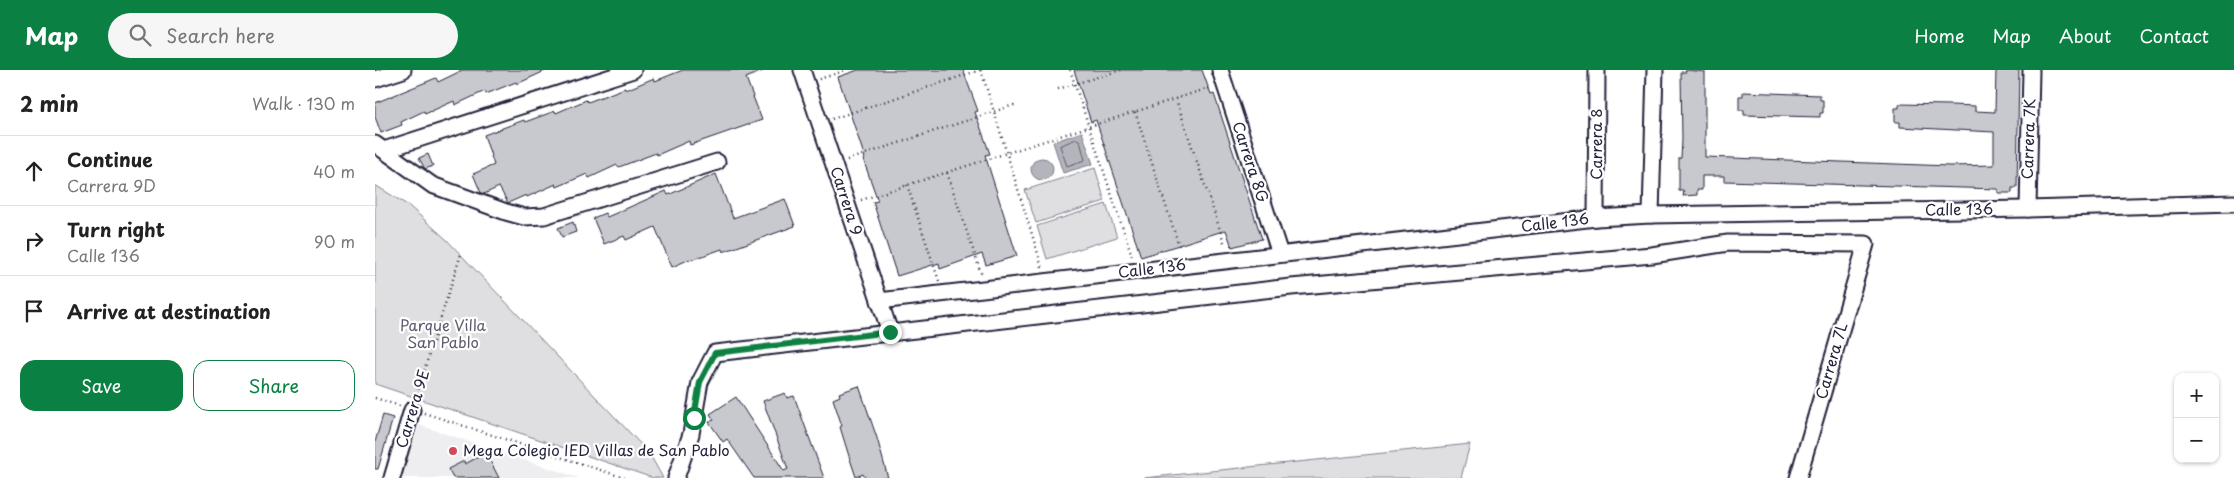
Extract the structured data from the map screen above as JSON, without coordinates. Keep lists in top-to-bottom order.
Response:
{
  "streets": {
    "street": [
      "Carrera 7K",
      "Carrera 8",
      "Carrera 8G",
      "Carrera 9",
      "Calle 136",
      "Carrera 7L",
      "Carrera 9E"
    ]
  },
  "crossings": [
    ["Carrera 7K", "Calle 136"],
    ["Carrera 8", "Calle 136"],
    ["Carrera 8G", "Calle 136"],
    ["Carrera 9", "Calle 136"],
    ["Carrera 9", "Carrera 7L"]
  ],
  "parks": ["Parque Villa San Pablo"],
  "places": ["Mega Colegio IED Villas de San Pablo"],
  "page": {
    "header": "Map",
    "search": "Search here",
    "nav": [
      "Home",
      "Map",
      "About",
      "Contact"
    ],
    "heading": ["2 min", "Walk · 130 m"],
    "list": [
      ["Continue", "Carrera 9D", "40 m"],
      ["Turn right", "Calle 136", "90 m"],
      "Arrive at destination"
    ],
    "buttons": ["Save", "Share"],
    "map_buttons": ["+", "−"]
  }
}
